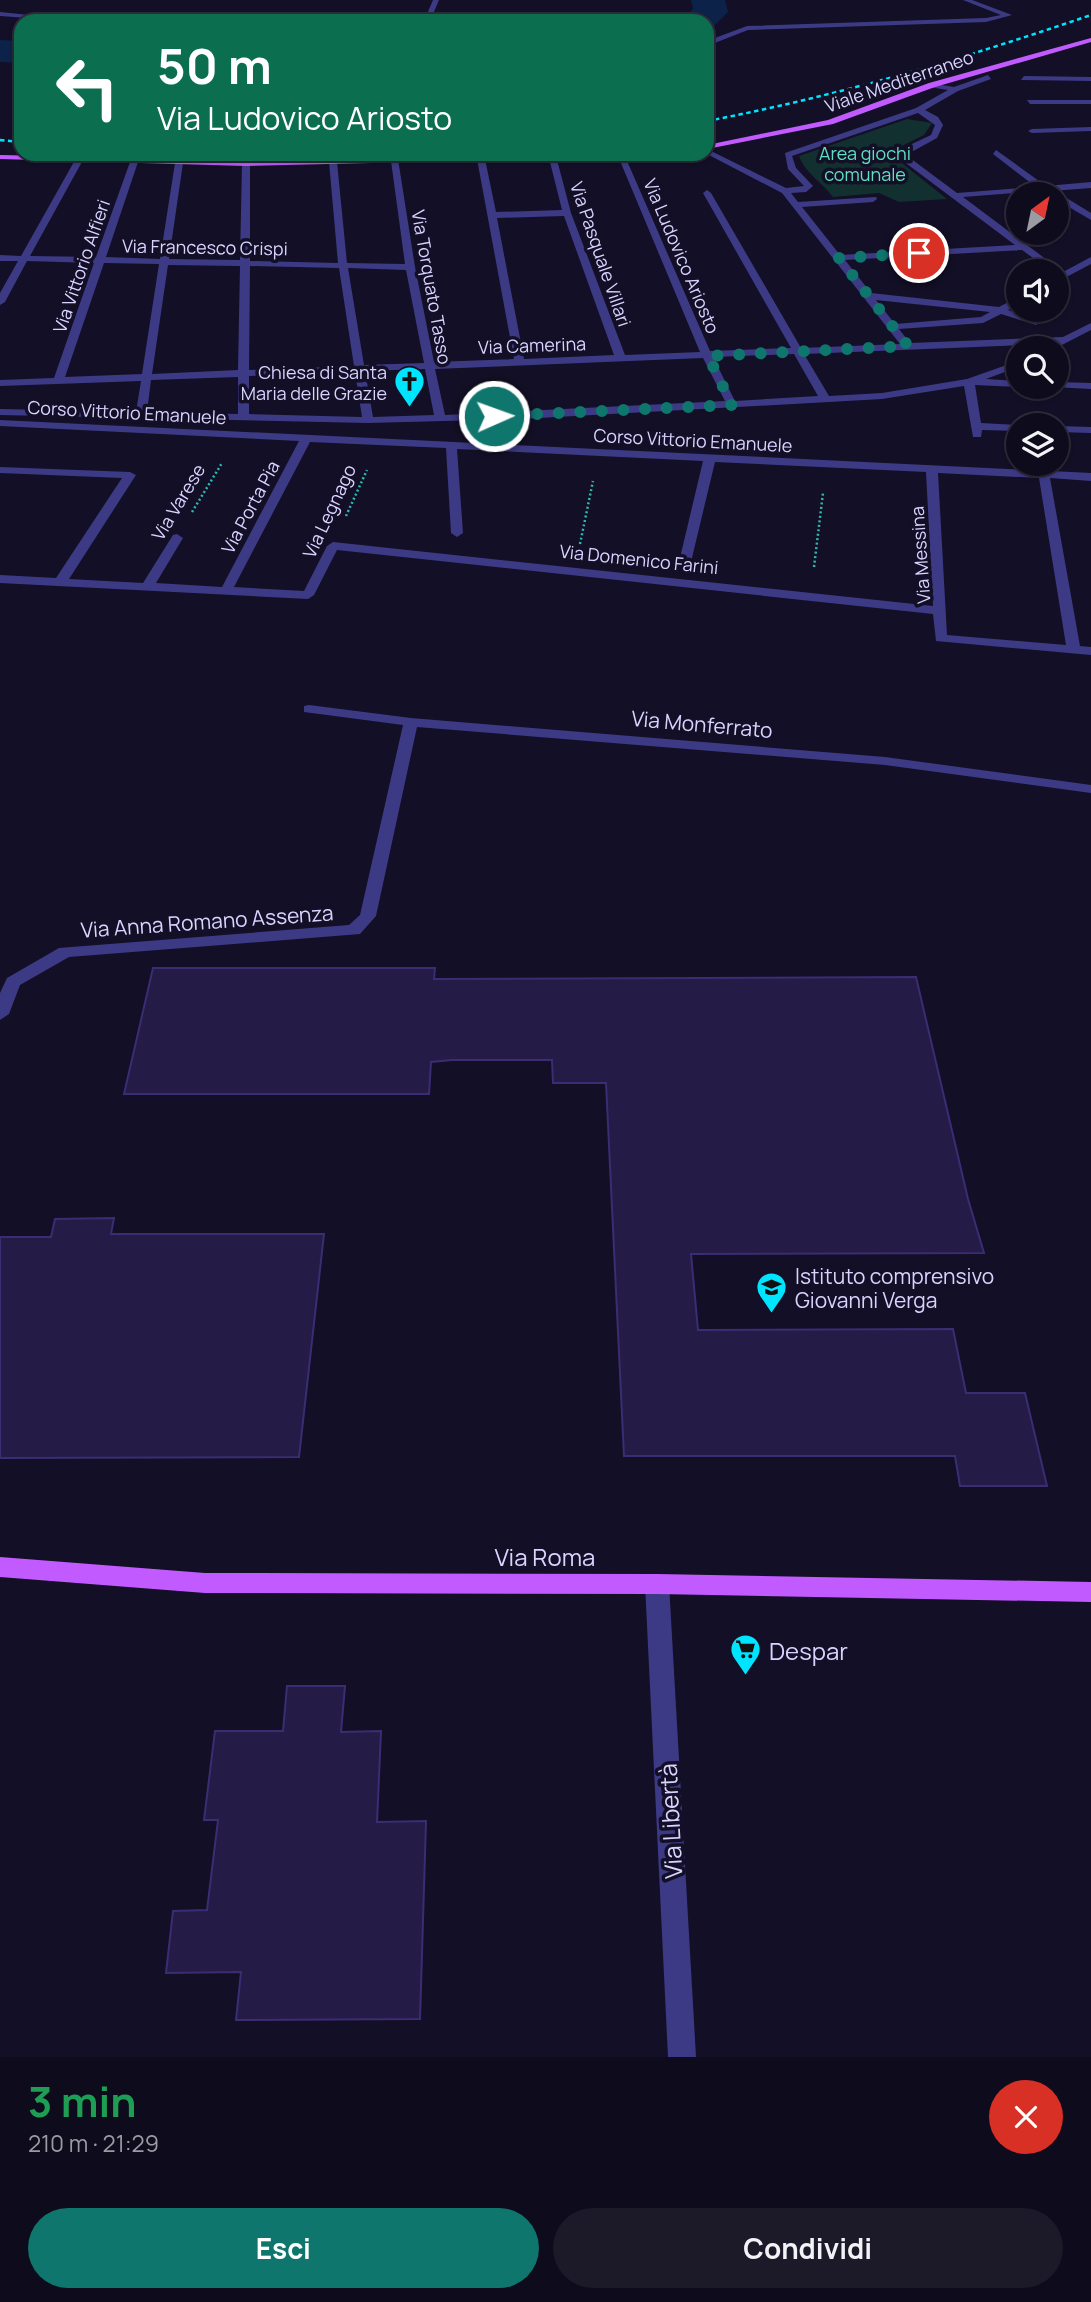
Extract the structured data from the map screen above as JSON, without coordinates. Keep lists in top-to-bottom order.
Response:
{
  "streets": {
    "main road": ["Viale Mediterraneo", "Via Roma"],
    "street": [
      "Via Francesco Crispi",
      "Via Pasquale Villari",
      "Via Ludovico Ariosto",
      "Via Vittorio Alfieri",
      "Via Torquato Tasso",
      "Via Camerina",
      "Corso Vittorio Emanuele",
      "Via Varese",
      "Via Porta Pia",
      "Via Legnago",
      "Via Messina",
      "Via Domenico Farini",
      "Via Monferrato",
      "Via Anna Romano Assenza",
      "Via Libertà"
    ]
  },
  "crossings": [
    ["Via Francesco Crispi", "Via Vittorio Alfieri"],
    ["Via Francesco Crispi", "Via Torquato Tasso"],
    ["Via Pasquale Villari", "Via Camerina"],
    ["Via Ludovico Ariosto", "Via Camerina"],
    ["Via Vittorio Alfieri", "Via Camerina"],
    ["Via Torquato Tasso", "Via Camerina"],
    ["Corso Vittorio Emanuele", "Via Varese"],
    ["Corso Vittorio Emanuele", "Via Porta Pia"],
    ["Corso Vittorio Emanuele", "Via Legnago"],
    ["Corso Vittorio Emanuele", "Via Messina"],
    ["Via Porta Pia", "Via Legnago"],
    ["Via Legnago", "Via Domenico Farini"],
    ["Via Messina", "Via Domenico Farini"],
    ["Via Monferrato", "Via Anna Romano Assenza"],
    ["Via Roma", "Via Libertà"]
  ],
  "parks": ["Area giochi comunale"],
  "places": {
    "church": ["Chiesa di Santa Maria delle Grazie"],
    "school or university": ["Istituto comprensivo Giovanni Verga"],
    "supermarket": ["Despar"]
  },
  "north": "top right",
  "page": {
    "turn": ["50 m", "Via Ludovico Ariosto"],
    "heading": ["3 min", "210 m · 21:29"],
    "buttons": ["Esci", "Condividi"]
  }
}
